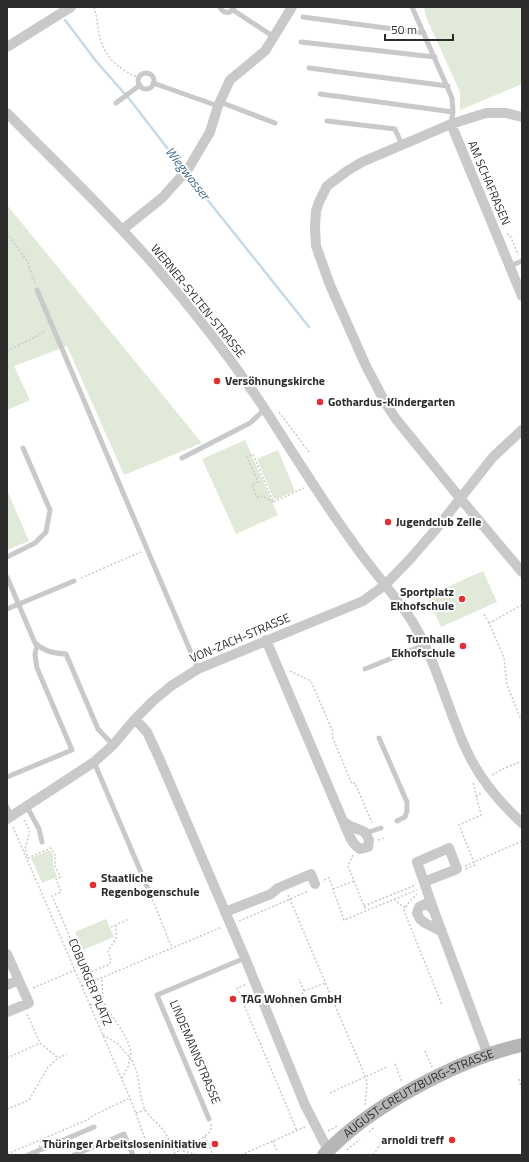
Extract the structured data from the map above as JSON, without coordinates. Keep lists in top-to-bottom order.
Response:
{
  "streets": {
    "street": [
      "AM SCHAFRASEN",
      "WERNER-SYLTEN-STRASSE",
      "VON-ZACH-STRASSE",
      "AUGUST-CREUTZBURG-STRASSE"
    ],
    "lane": ["LINDEMANNSTRASSE"],
    "path": ["COBURGER PLATZ"]
  },
  "crossings": [
    ["WERNER-SYLTEN-STRASSE", "VON-ZACH-STRASSE"],
    ["VON-ZACH-STRASSE", "COBURGER PLATZ"]
  ],
  "water": ["Wiegwasser"],
  "places": [
    "Versöhnungskirche",
    "Gothardus-Kindergarten",
    "Jugendclub Zelle",
    "Sportplatz Ekhofschule",
    "Turnhalle Ekhofschule",
    "Staatliche Regenbogenschule",
    "TAG Wohnen GmbH",
    "arnoldi treff",
    "Thüringer Arbeitsloseninitiative"
  ],
  "scale_bar": "50 m"
}
